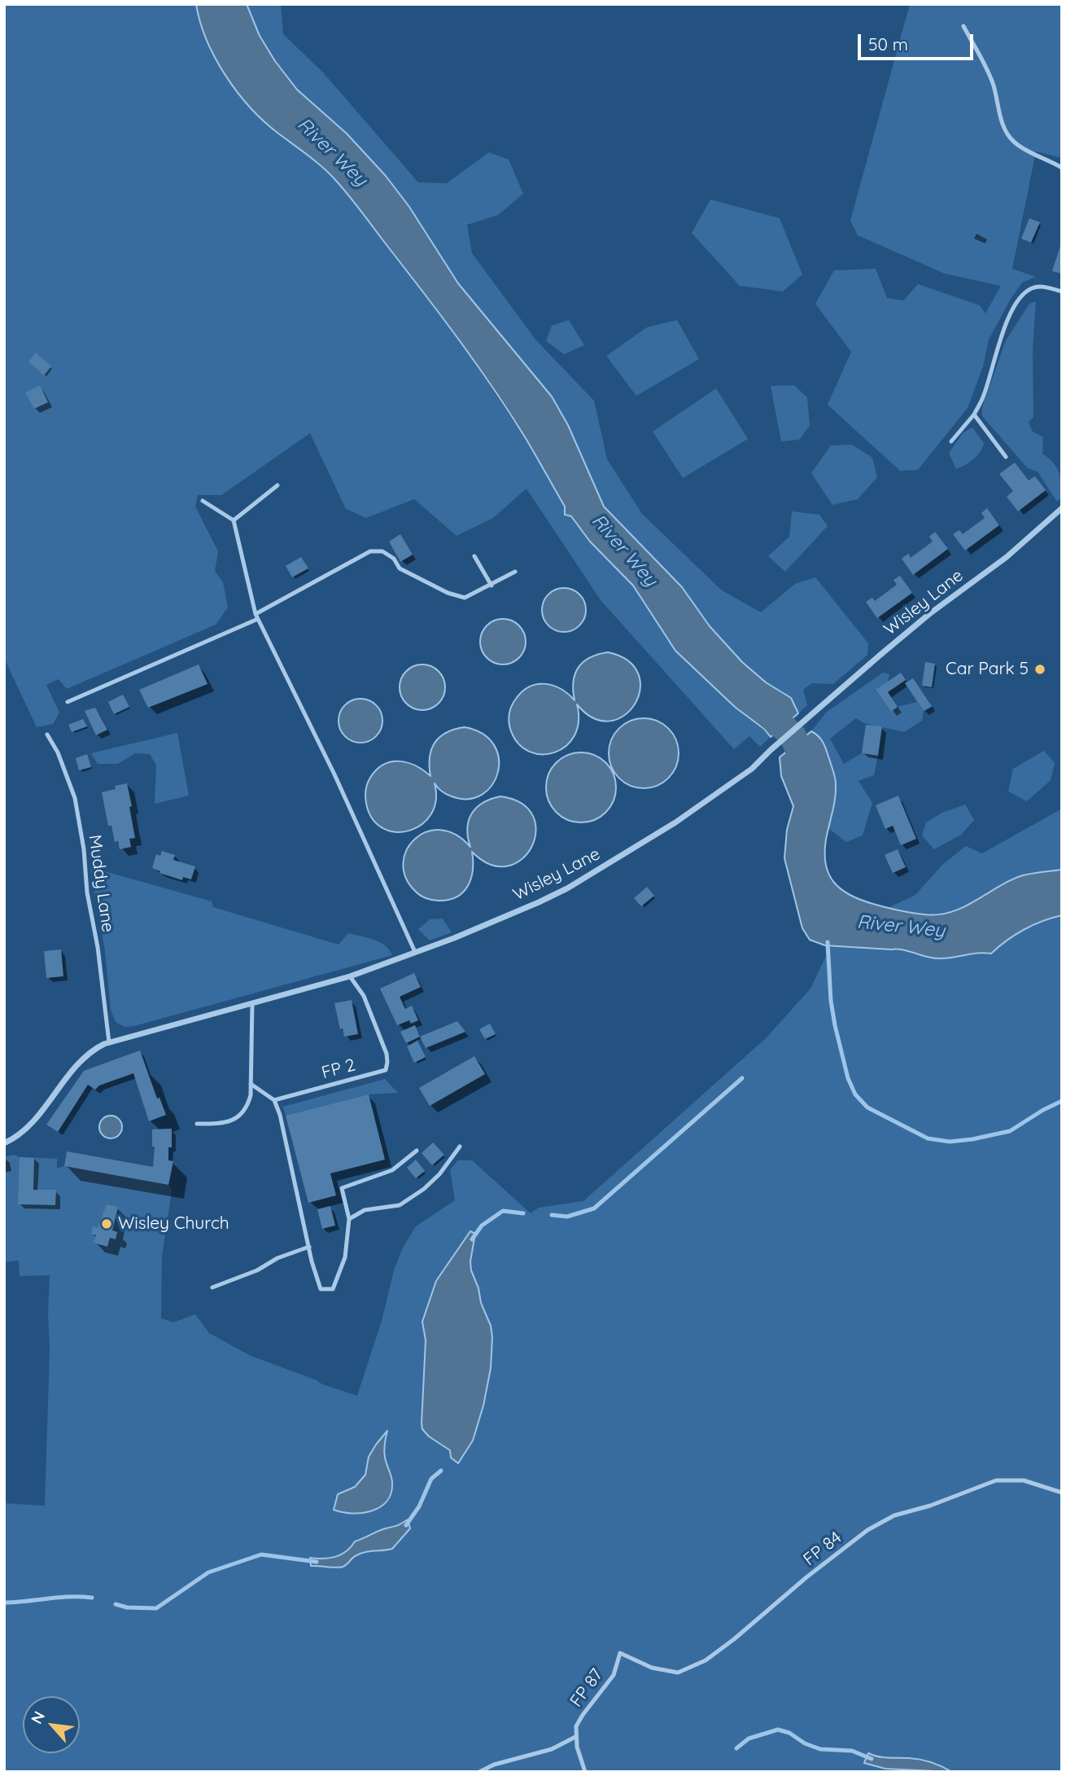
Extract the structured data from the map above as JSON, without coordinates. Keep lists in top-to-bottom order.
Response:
{
  "streets": {
    "street": ["Wisley Lane"],
    "lane": [
      "Muddy Lane",
      "FP 2",
      "FP 84",
      "FP 87"
    ]
  },
  "crossings": [
    ["Wisley Lane", "Muddy Lane"],
    ["Wisley Lane", "FP 2"],
    ["FP 84", "FP 87"]
  ],
  "water": ["River Wey"],
  "places": ["Car Park 5", "Wisley Church"],
  "scale_bar": "50 m",
  "north": "top left"
}
